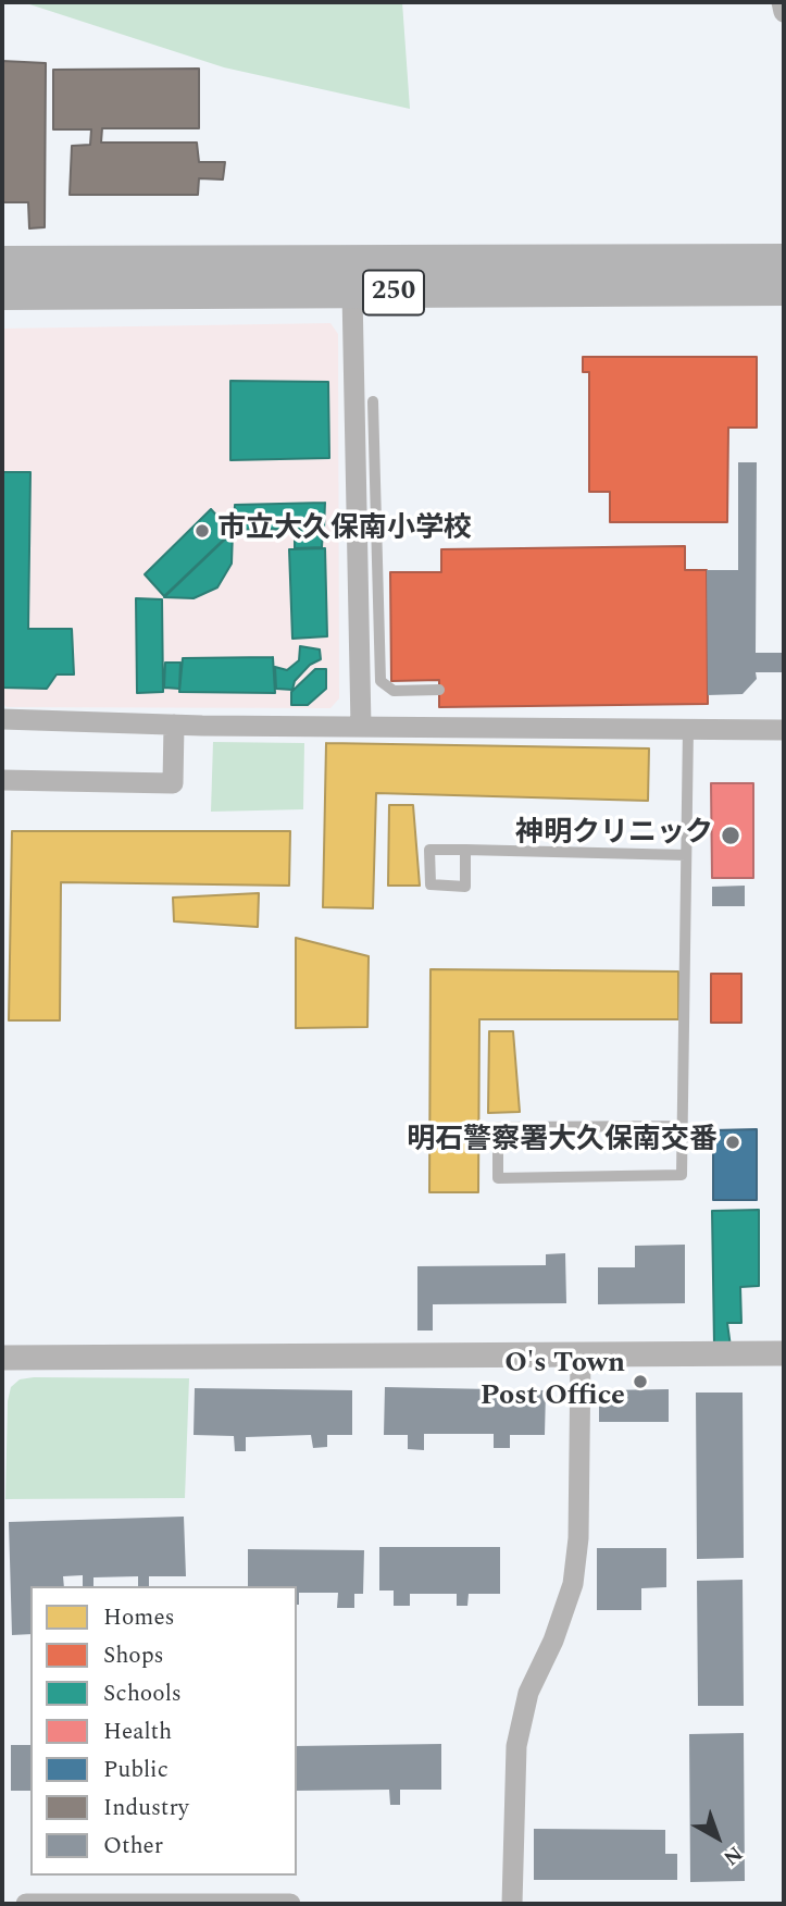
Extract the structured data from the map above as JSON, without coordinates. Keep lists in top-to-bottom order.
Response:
{
  "streets": {
    "highway": ["250"]
  },
  "places": [
    "市立大久保南小学校",
    "神明クリニック",
    "明石警察署大久保南交番",
    "O's Town Post Office"
  ],
  "legend": [
    "Homes",
    "Shops",
    "Schools",
    "Health",
    "Public",
    "Industry",
    "Other"
  ],
  "north": "bottom right"
}
